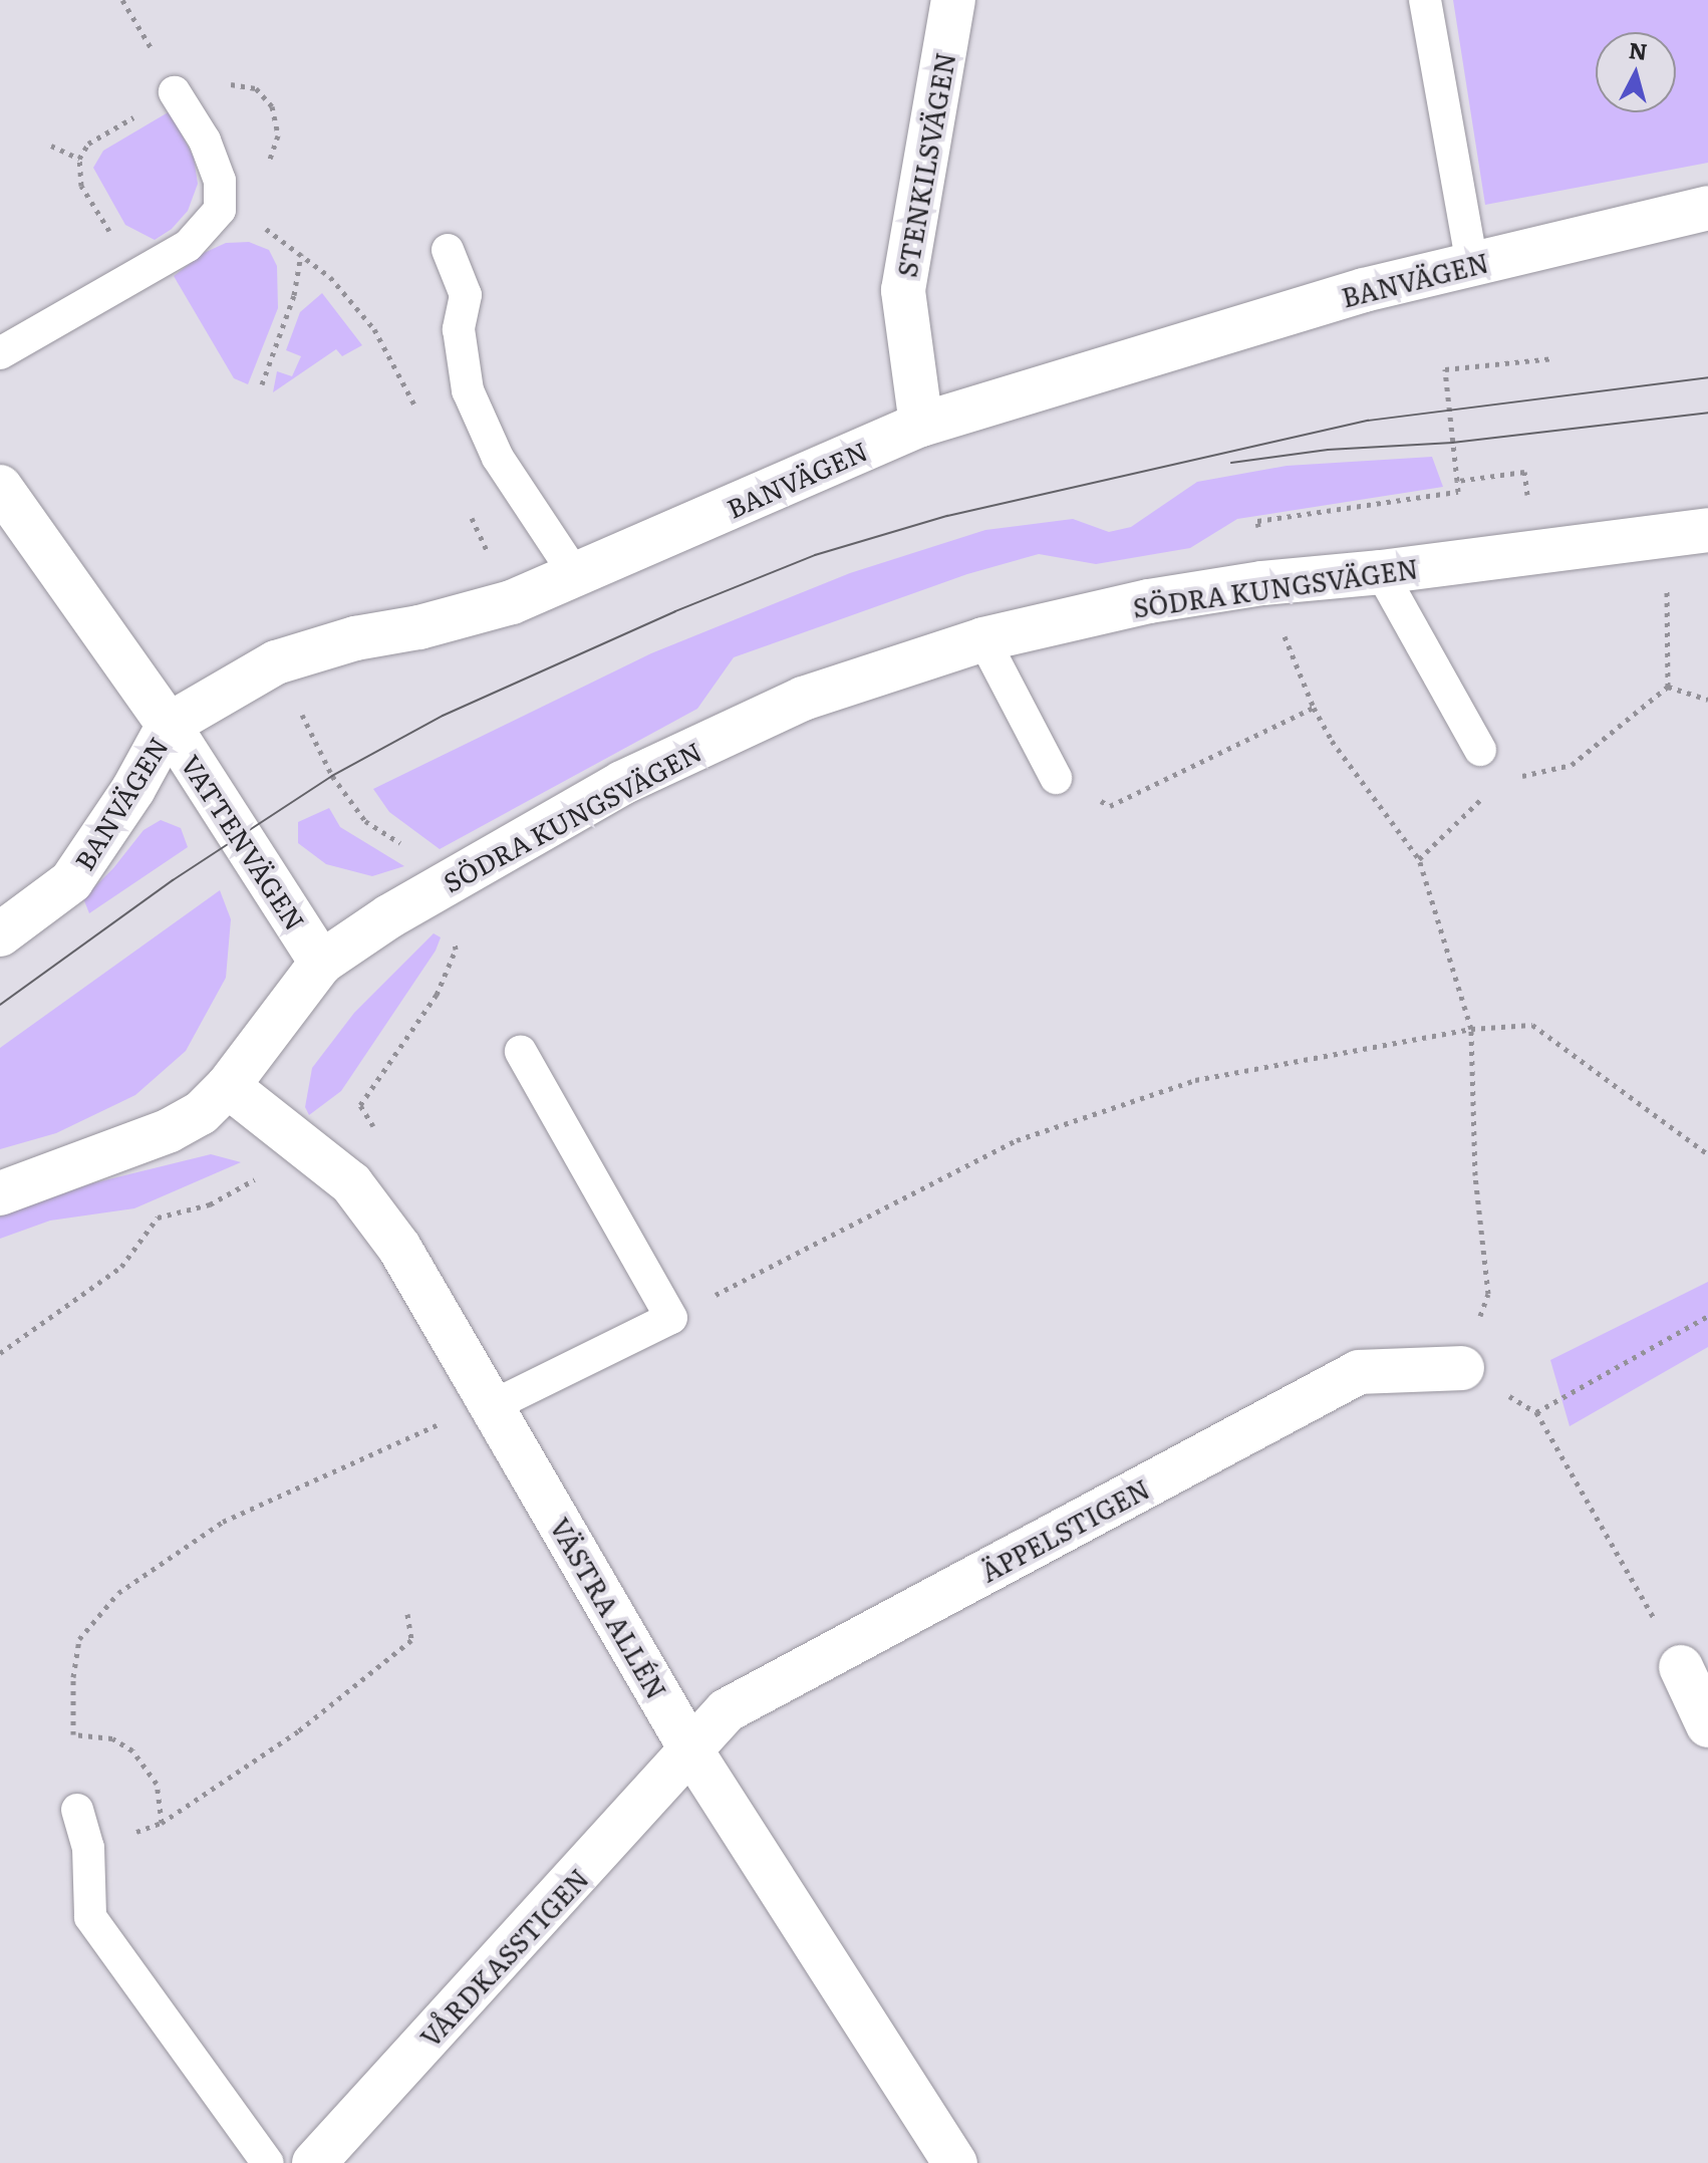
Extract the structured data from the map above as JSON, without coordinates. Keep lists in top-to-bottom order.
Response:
{
  "streets": {
    "street": [
      "STENKILSVÄGEN",
      "BANVÄGEN",
      "SÖDRA KUNGSVÄGEN",
      "VATTENVÄGEN",
      "ÄPPELSTIGEN",
      "VÄSTRA ALLÉN",
      "VÅRDKASSTIGEN"
    ]
  },
  "crossings": [
    ["STENKILSVÄGEN", "BANVÄGEN"],
    ["BANVÄGEN", "VATTENVÄGEN"],
    ["SÖDRA KUNGSVÄGEN", "VATTENVÄGEN"],
    ["SÖDRA KUNGSVÄGEN", "VÄSTRA ALLÉN"],
    ["ÄPPELSTIGEN", "VÄSTRA ALLÉN"],
    ["ÄPPELSTIGEN", "VÅRDKASSTIGEN"],
    ["VÄSTRA ALLÉN", "VÅRDKASSTIGEN"]
  ],
  "north": "top"
}
